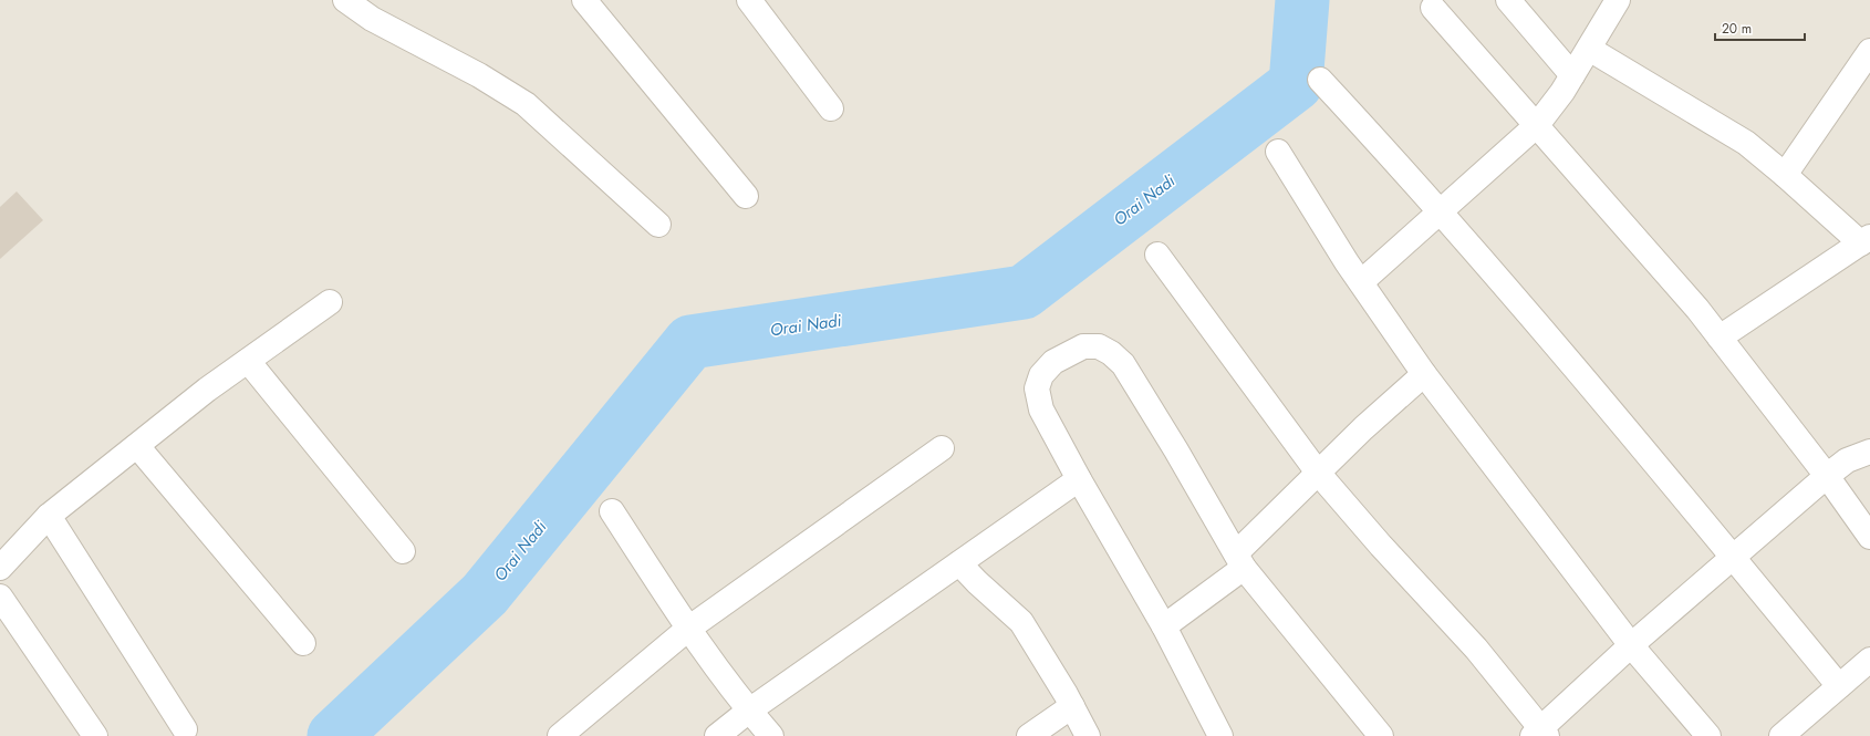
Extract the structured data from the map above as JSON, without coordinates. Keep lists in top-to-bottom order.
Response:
{
  "water": ["Orai Nadi"],
  "scale_bar": "20 m"
}
